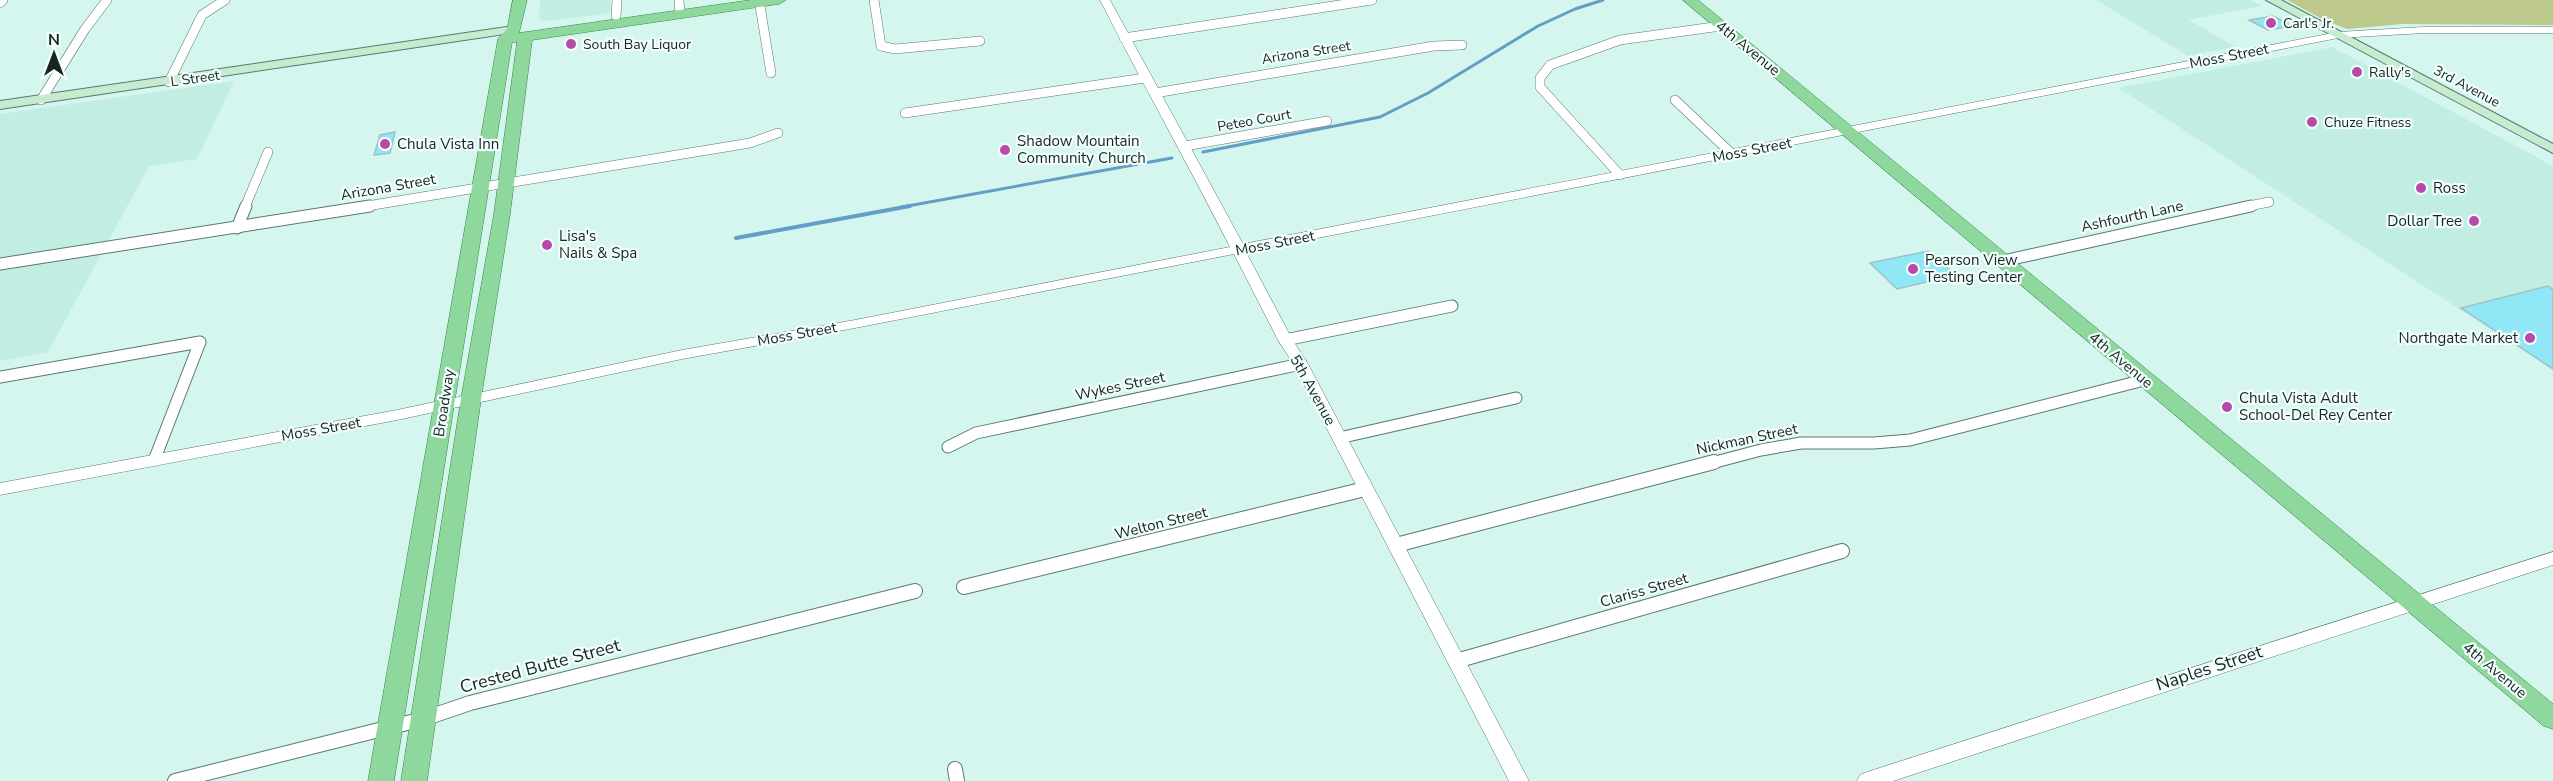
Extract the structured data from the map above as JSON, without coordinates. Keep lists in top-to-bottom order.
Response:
{
  "streets": {
    "main road": [
      "4th Avenue",
      "L Street",
      "3rd Avenue",
      "Broadway"
    ],
    "street": [
      "Arizona Street",
      "Moss Street",
      "Peteo Court",
      "Ashfourth Lane",
      "Wykes Street",
      "5th Avenue",
      "Nickman Street",
      "Welton Street",
      "Clariss Street",
      "Crested Butte Street",
      "Naples Street"
    ]
  },
  "crossings": [
    ["4th Avenue", "Moss Street"],
    ["4th Avenue", "Ashfourth Lane"],
    ["4th Avenue", "Nickman Street"],
    ["4th Avenue", "Naples Street"],
    ["Arizona Street", "5th Avenue"],
    ["Arizona Street", "Broadway"],
    ["Moss Street", "3rd Avenue"],
    ["Moss Street", "5th Avenue"],
    ["Moss Street", "Broadway"],
    ["L Street", "Broadway"],
    ["Peteo Court", "5th Avenue"],
    ["Wykes Street", "5th Avenue"],
    ["5th Avenue", "Nickman Street"],
    ["5th Avenue", "Welton Street"],
    ["5th Avenue", "Clariss Street"],
    ["Broadway", "Crested Butte Street"]
  ],
  "places": [
    "Carl's Jr.",
    "South Bay Liquor",
    "Rally's",
    "Chuze Fitness",
    "Chula Vista Inn",
    "Shadow Mountain Community Church",
    "Ross",
    "Dollar Tree",
    "Lisa's Nails & Spa",
    "Pearson View Testing Center",
    "Northgate Market",
    "Chula Vista Adult School-Del Rey Center"
  ],
  "north": "top"
}
